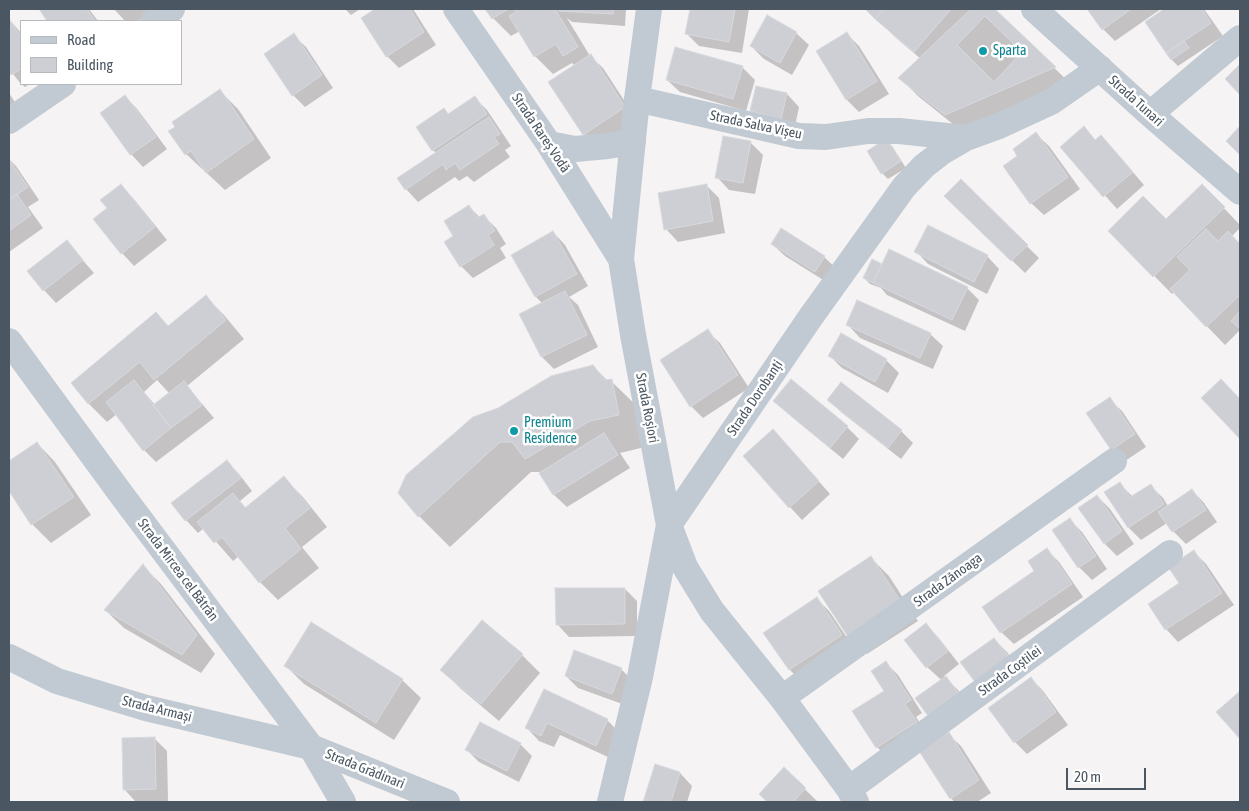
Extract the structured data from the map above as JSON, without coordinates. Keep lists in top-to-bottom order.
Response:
{
  "streets": {
    "street": [
      "Strada Tunari",
      "Strada Salva Vișeu",
      "Strada Rareș Vodă",
      "Strada Dorobanți",
      "Strada Roșiori",
      "Strada Mircea cel Bătrân",
      "Strada Zănoaga",
      "Strada Coștilei",
      "Strada Armași",
      "Strada Grădinari"
    ]
  },
  "crossings": [
    ["Strada Tunari", "Strada Dorobanți"],
    ["Strada Salva Vișeu", "Strada Dorobanți"],
    ["Strada Salva Vișeu", "Strada Roșiori"],
    ["Strada Rareș Vodă", "Strada Roșiori"],
    ["Strada Dorobanți", "Strada Roșiori"],
    ["Strada Mircea cel Bătrân", "Strada Armași"],
    ["Strada Mircea cel Bătrân", "Strada Grădinari"],
    ["Strada Armași", "Strada Grădinari"]
  ],
  "places": ["Sparta", "Premium Residence"],
  "legend": ["Road", "Building"],
  "scale_bar": "20 m"
}
